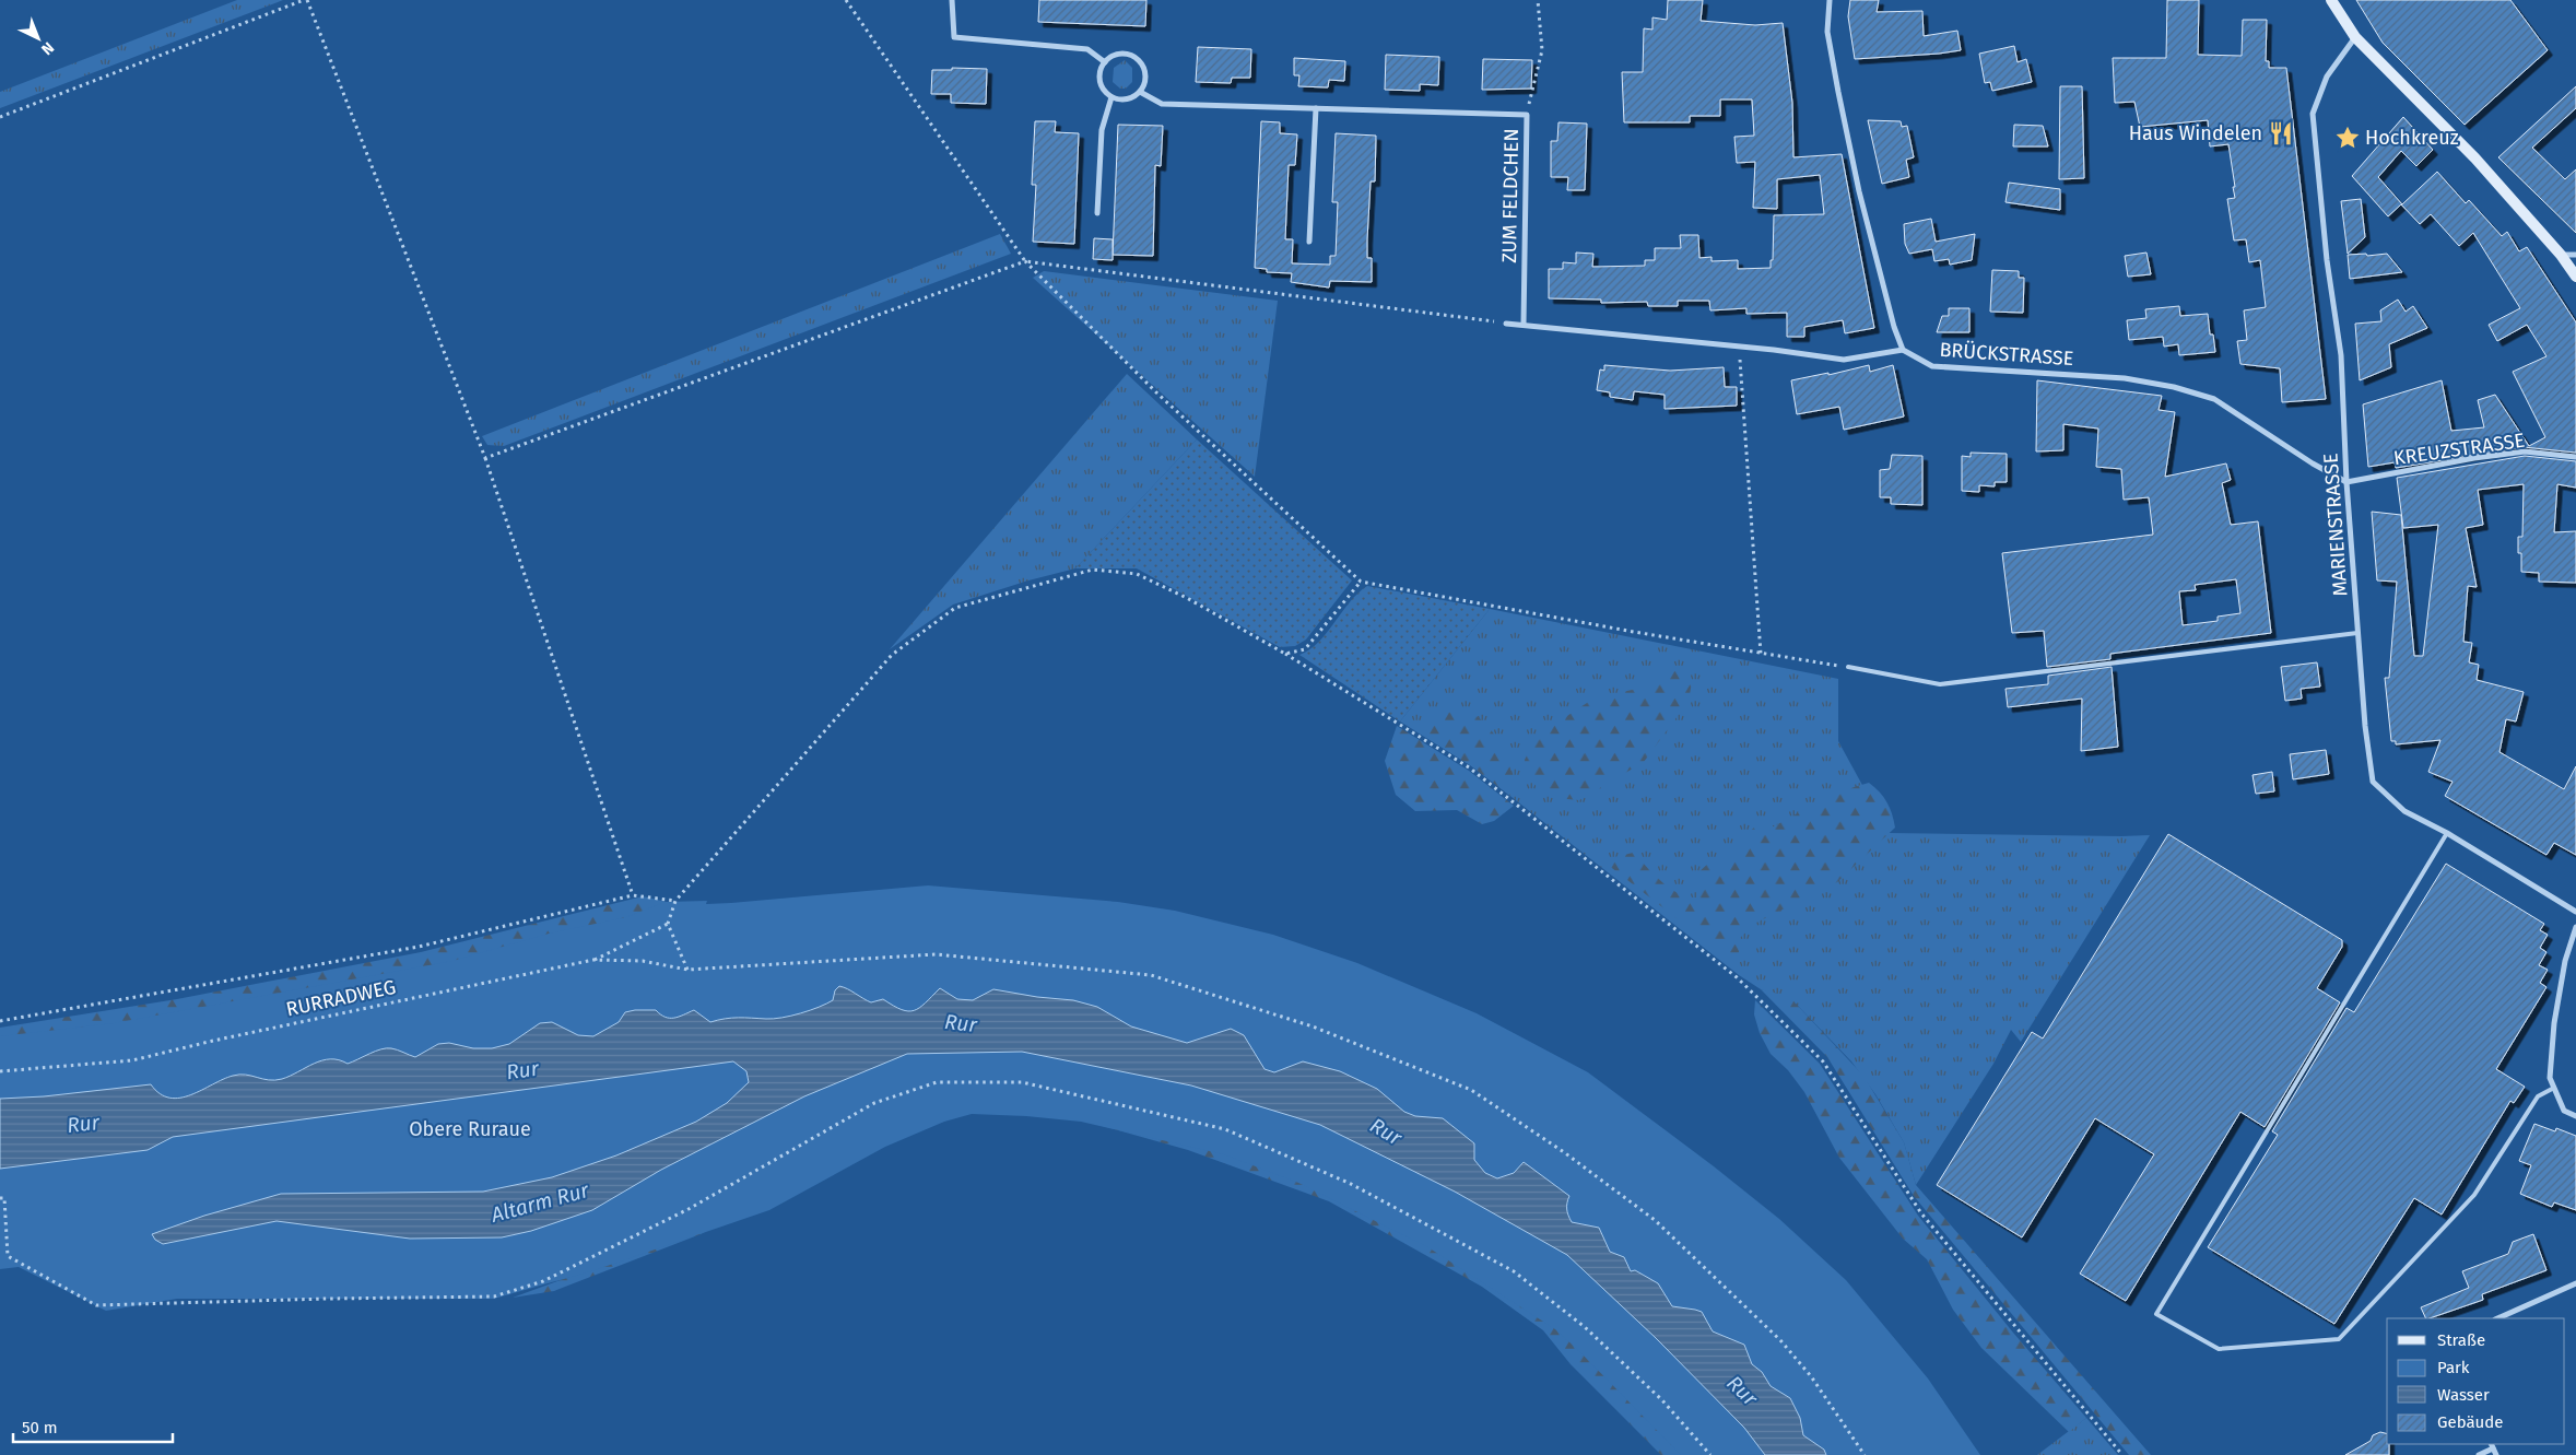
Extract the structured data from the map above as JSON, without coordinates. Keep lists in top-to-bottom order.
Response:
{
  "streets": {
    "street": [
      "ZUM FELDCHEN",
      "BRÜCKSTRASSE",
      "KREUZSTRASSE",
      "MARIENSTRASSE"
    ],
    "path": ["RURRADWEG"]
  },
  "crossings": [
    ["BRÜCKSTRASSE", "KREUZSTRASSE"],
    ["BRÜCKSTRASSE", "MARIENSTRASSE"],
    ["KREUZSTRASSE", "MARIENSTRASSE"]
  ],
  "water": ["Rur", "Altarm Rur"],
  "parks": ["Obere Ruraue"],
  "places": {
    "restaurant": ["Haus Windelen"],
    "place": ["Hochkreuz"]
  },
  "legend": [
    "Straße",
    "Park",
    "Wasser",
    "Gebäude"
  ],
  "scale_bar": "50 m",
  "north": "bottom right"
}
